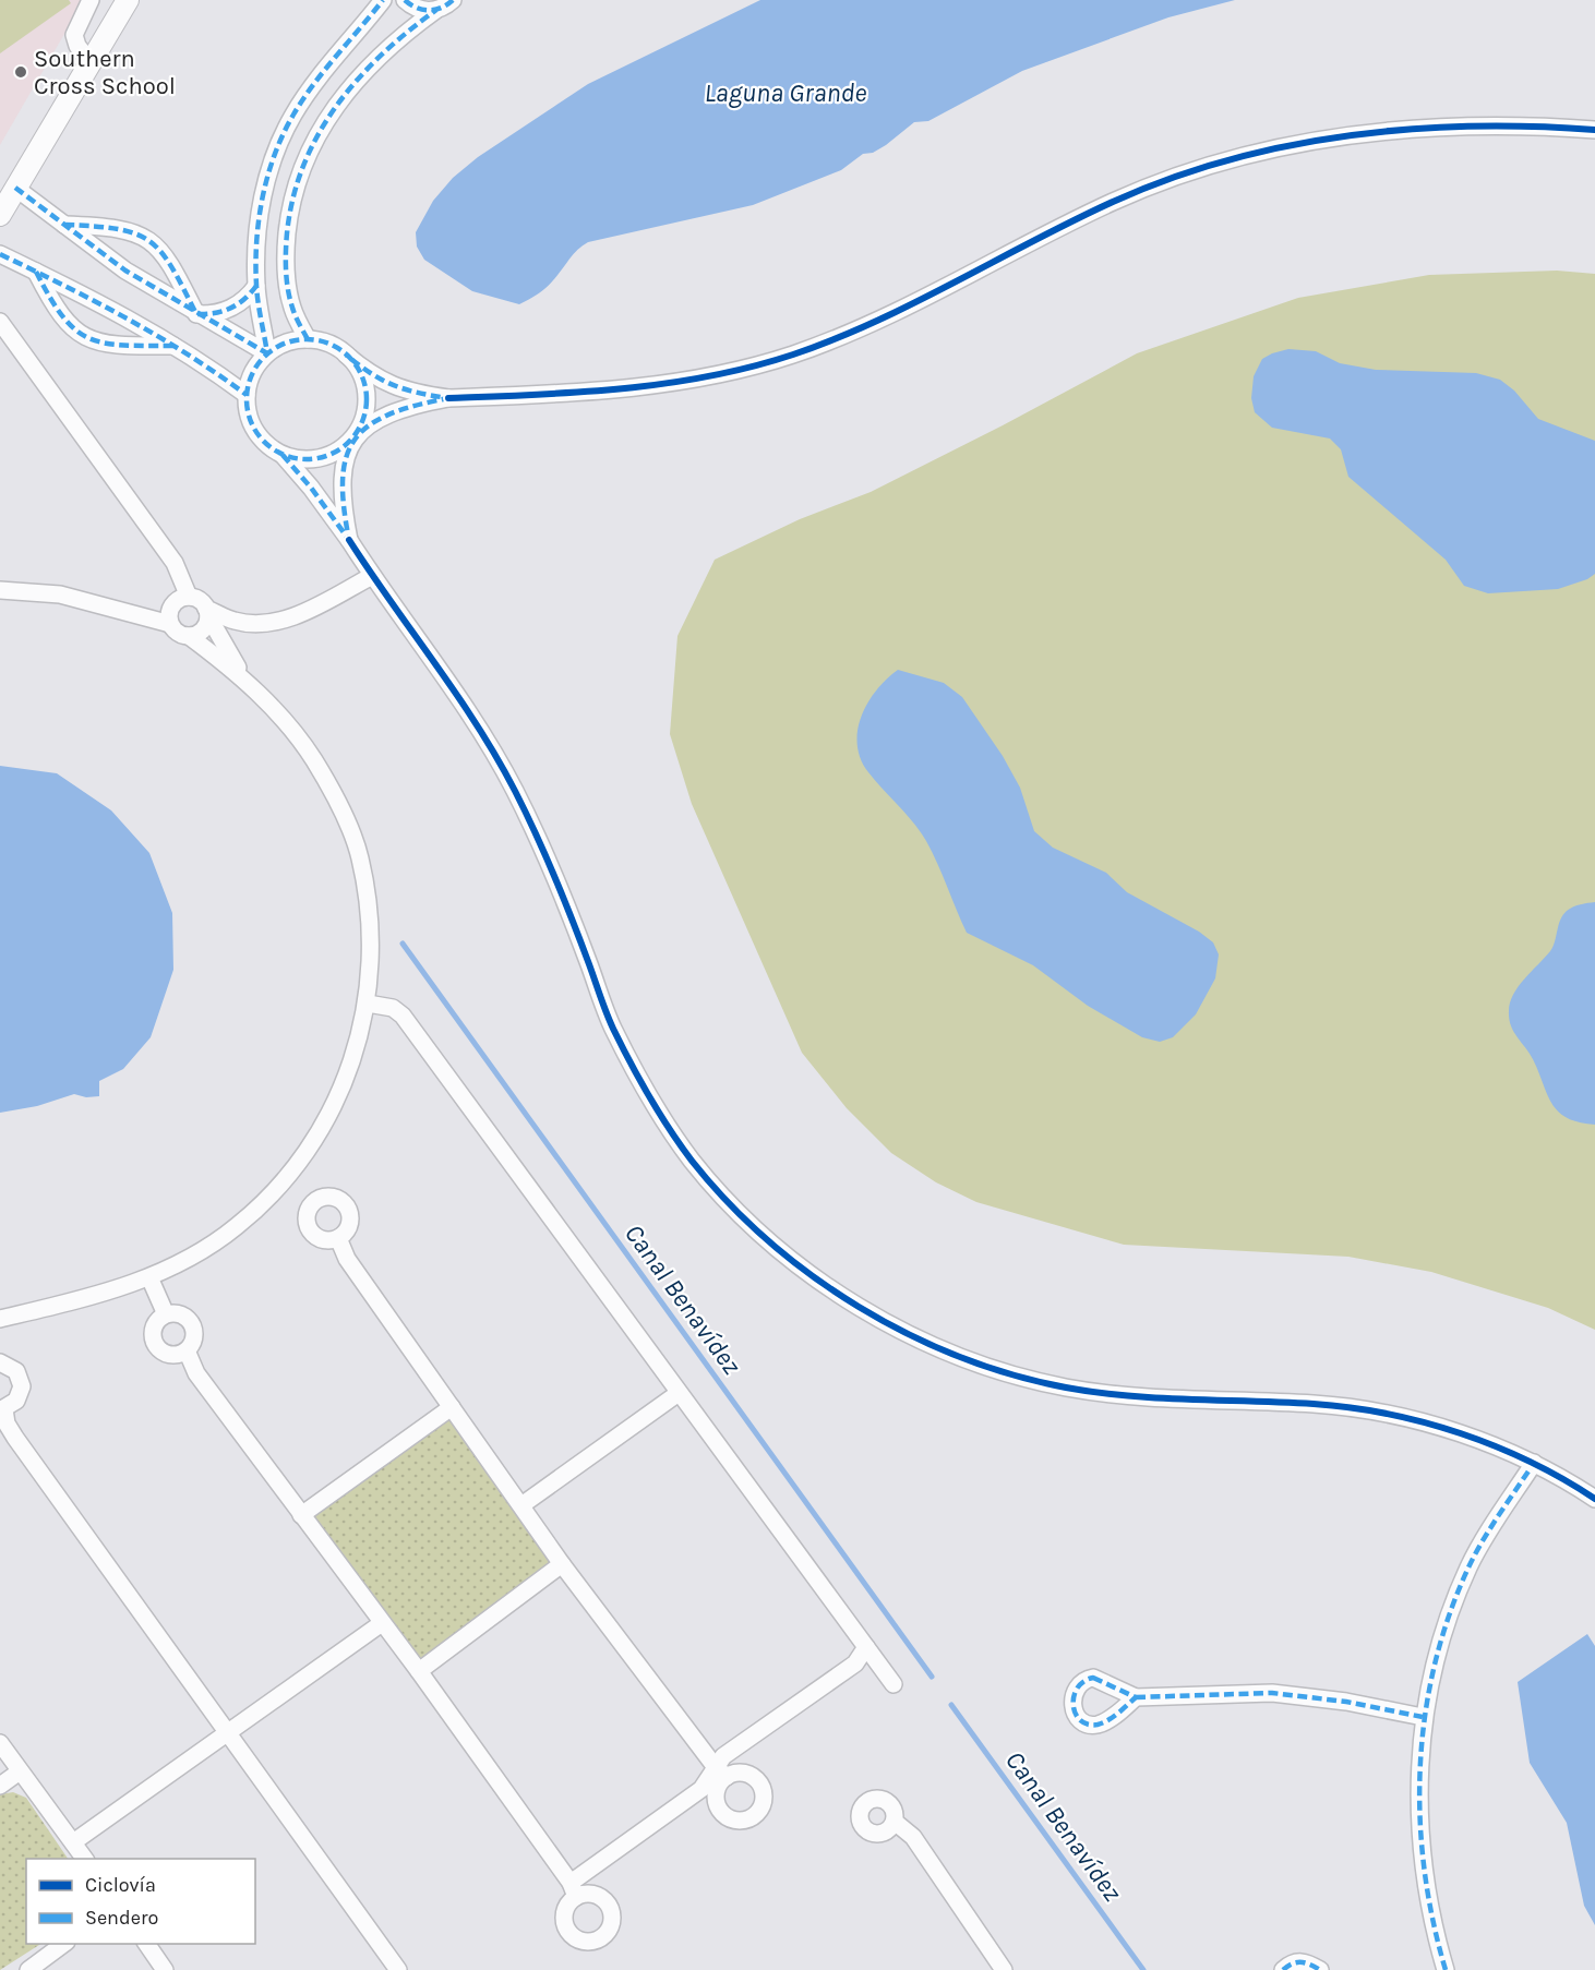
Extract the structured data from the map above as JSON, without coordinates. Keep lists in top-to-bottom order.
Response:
{
  "water": ["Laguna Grande", "Canal Benavídez"],
  "places": ["Southern Cross School"],
  "legend": ["Ciclovía", "Sendero"]
}
